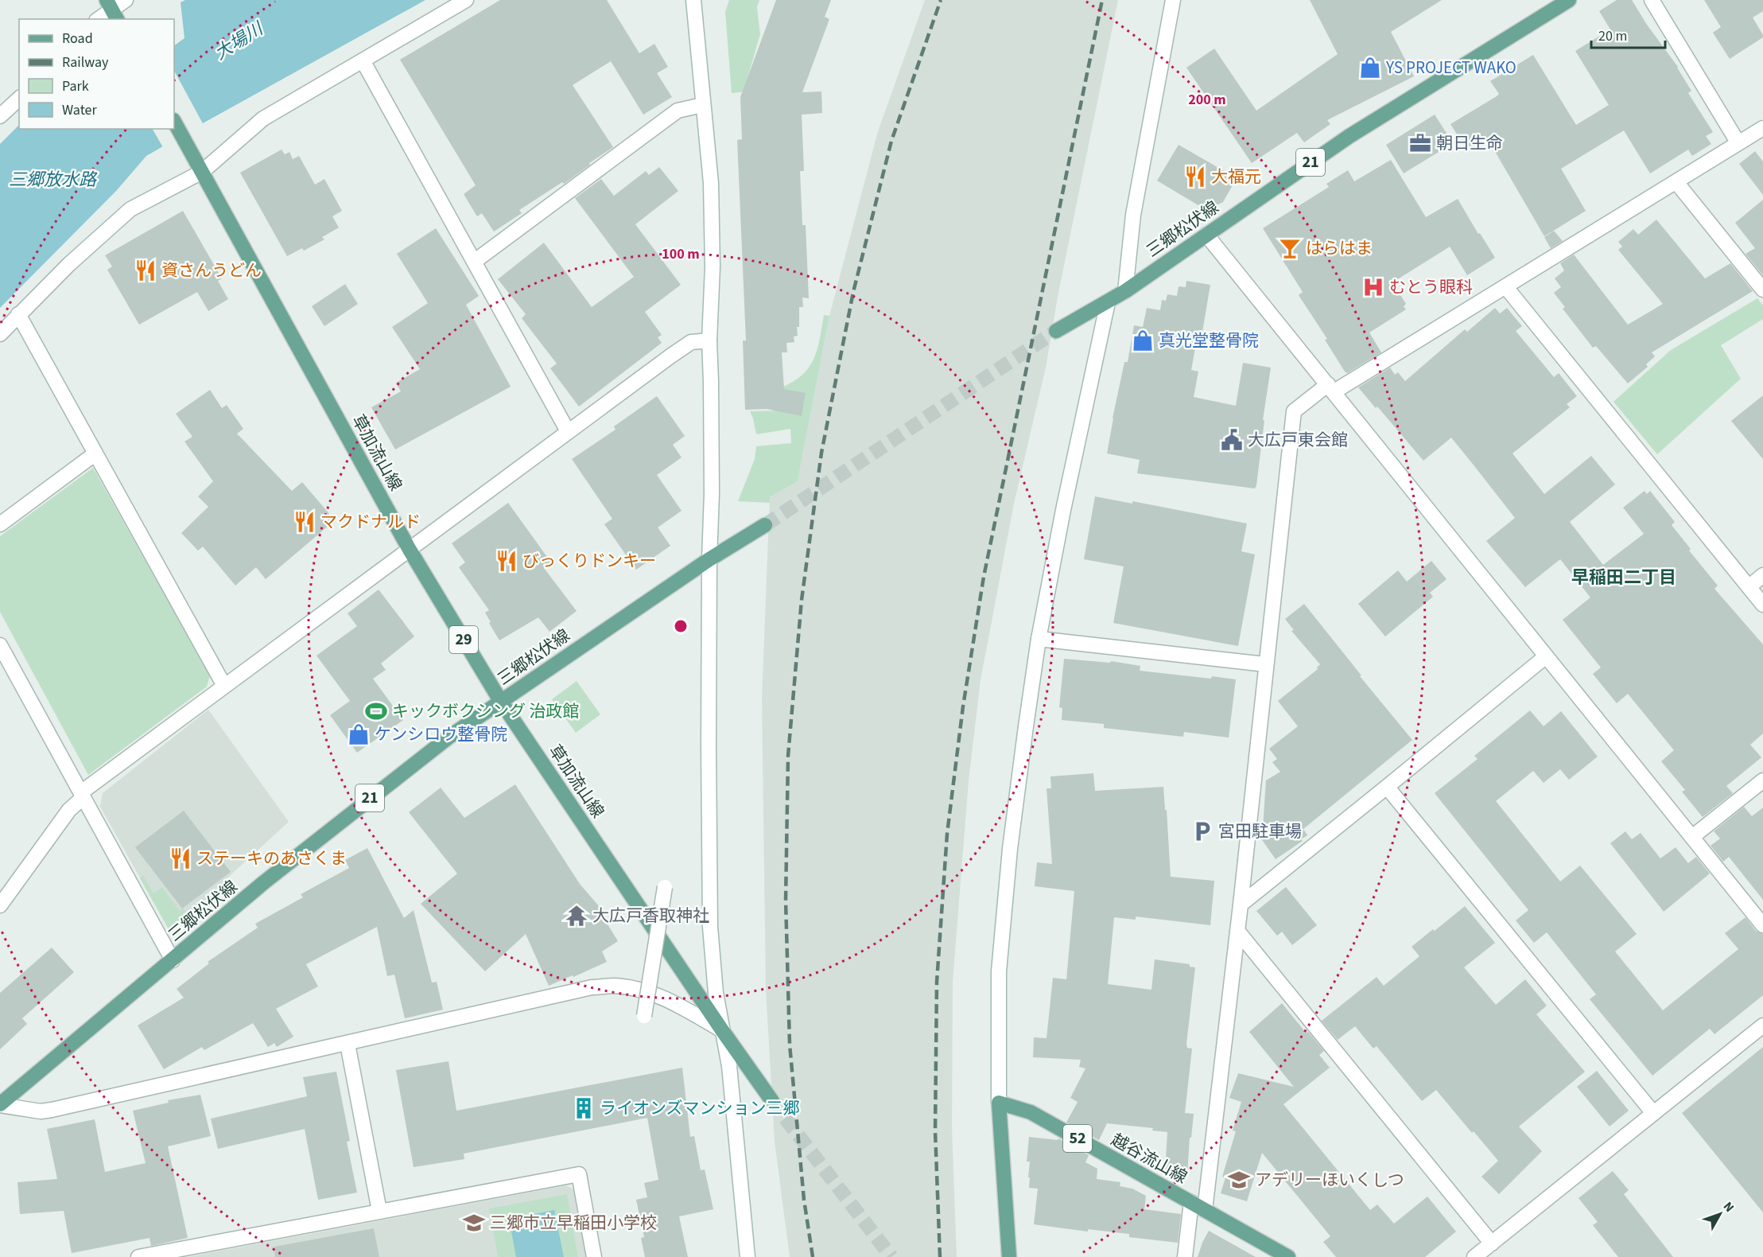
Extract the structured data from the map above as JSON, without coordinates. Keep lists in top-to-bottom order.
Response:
{
  "streets": {
    "main road": [
      "21",
      "三郷松伏線",
      "草加流山線",
      "29",
      "52",
      "越谷流山線"
    ]
  },
  "crossings": [
    ["三郷松伏線", "草加流山線"]
  ],
  "districts": ["早稲田二丁目"],
  "water": ["大場川", "三郷放水路"],
  "places": {
    "shop": ["YS PROJECT WAKO", "真光堂整骨院", "ケンシロウ整骨院"],
    "office": ["朝日生命"],
    "restaurant": [
      "大福元",
      "資さんうどん",
      "マクドナルド",
      "びっくりドンキー",
      "ステーキのあさくま"
    ],
    "bar": ["はらはま"],
    "hospital": ["むとう眼科"],
    "public building": ["大広戸東会館"],
    "sports": ["キックボクシング 治政館"],
    "parking": ["宮田駐車場"],
    "temple": ["大広戸香取神社"],
    "building": ["ライオンズマンション三郷"],
    "school or university": ["アデリーほいくしつ", "三郷市立早稲田小学校"]
  },
  "legend": [
    "Road",
    "Railway",
    "Park",
    "Water"
  ],
  "scale_bar": "20 m",
  "north": "top right",
  "rings": ["200 m", "100 m"]
}
